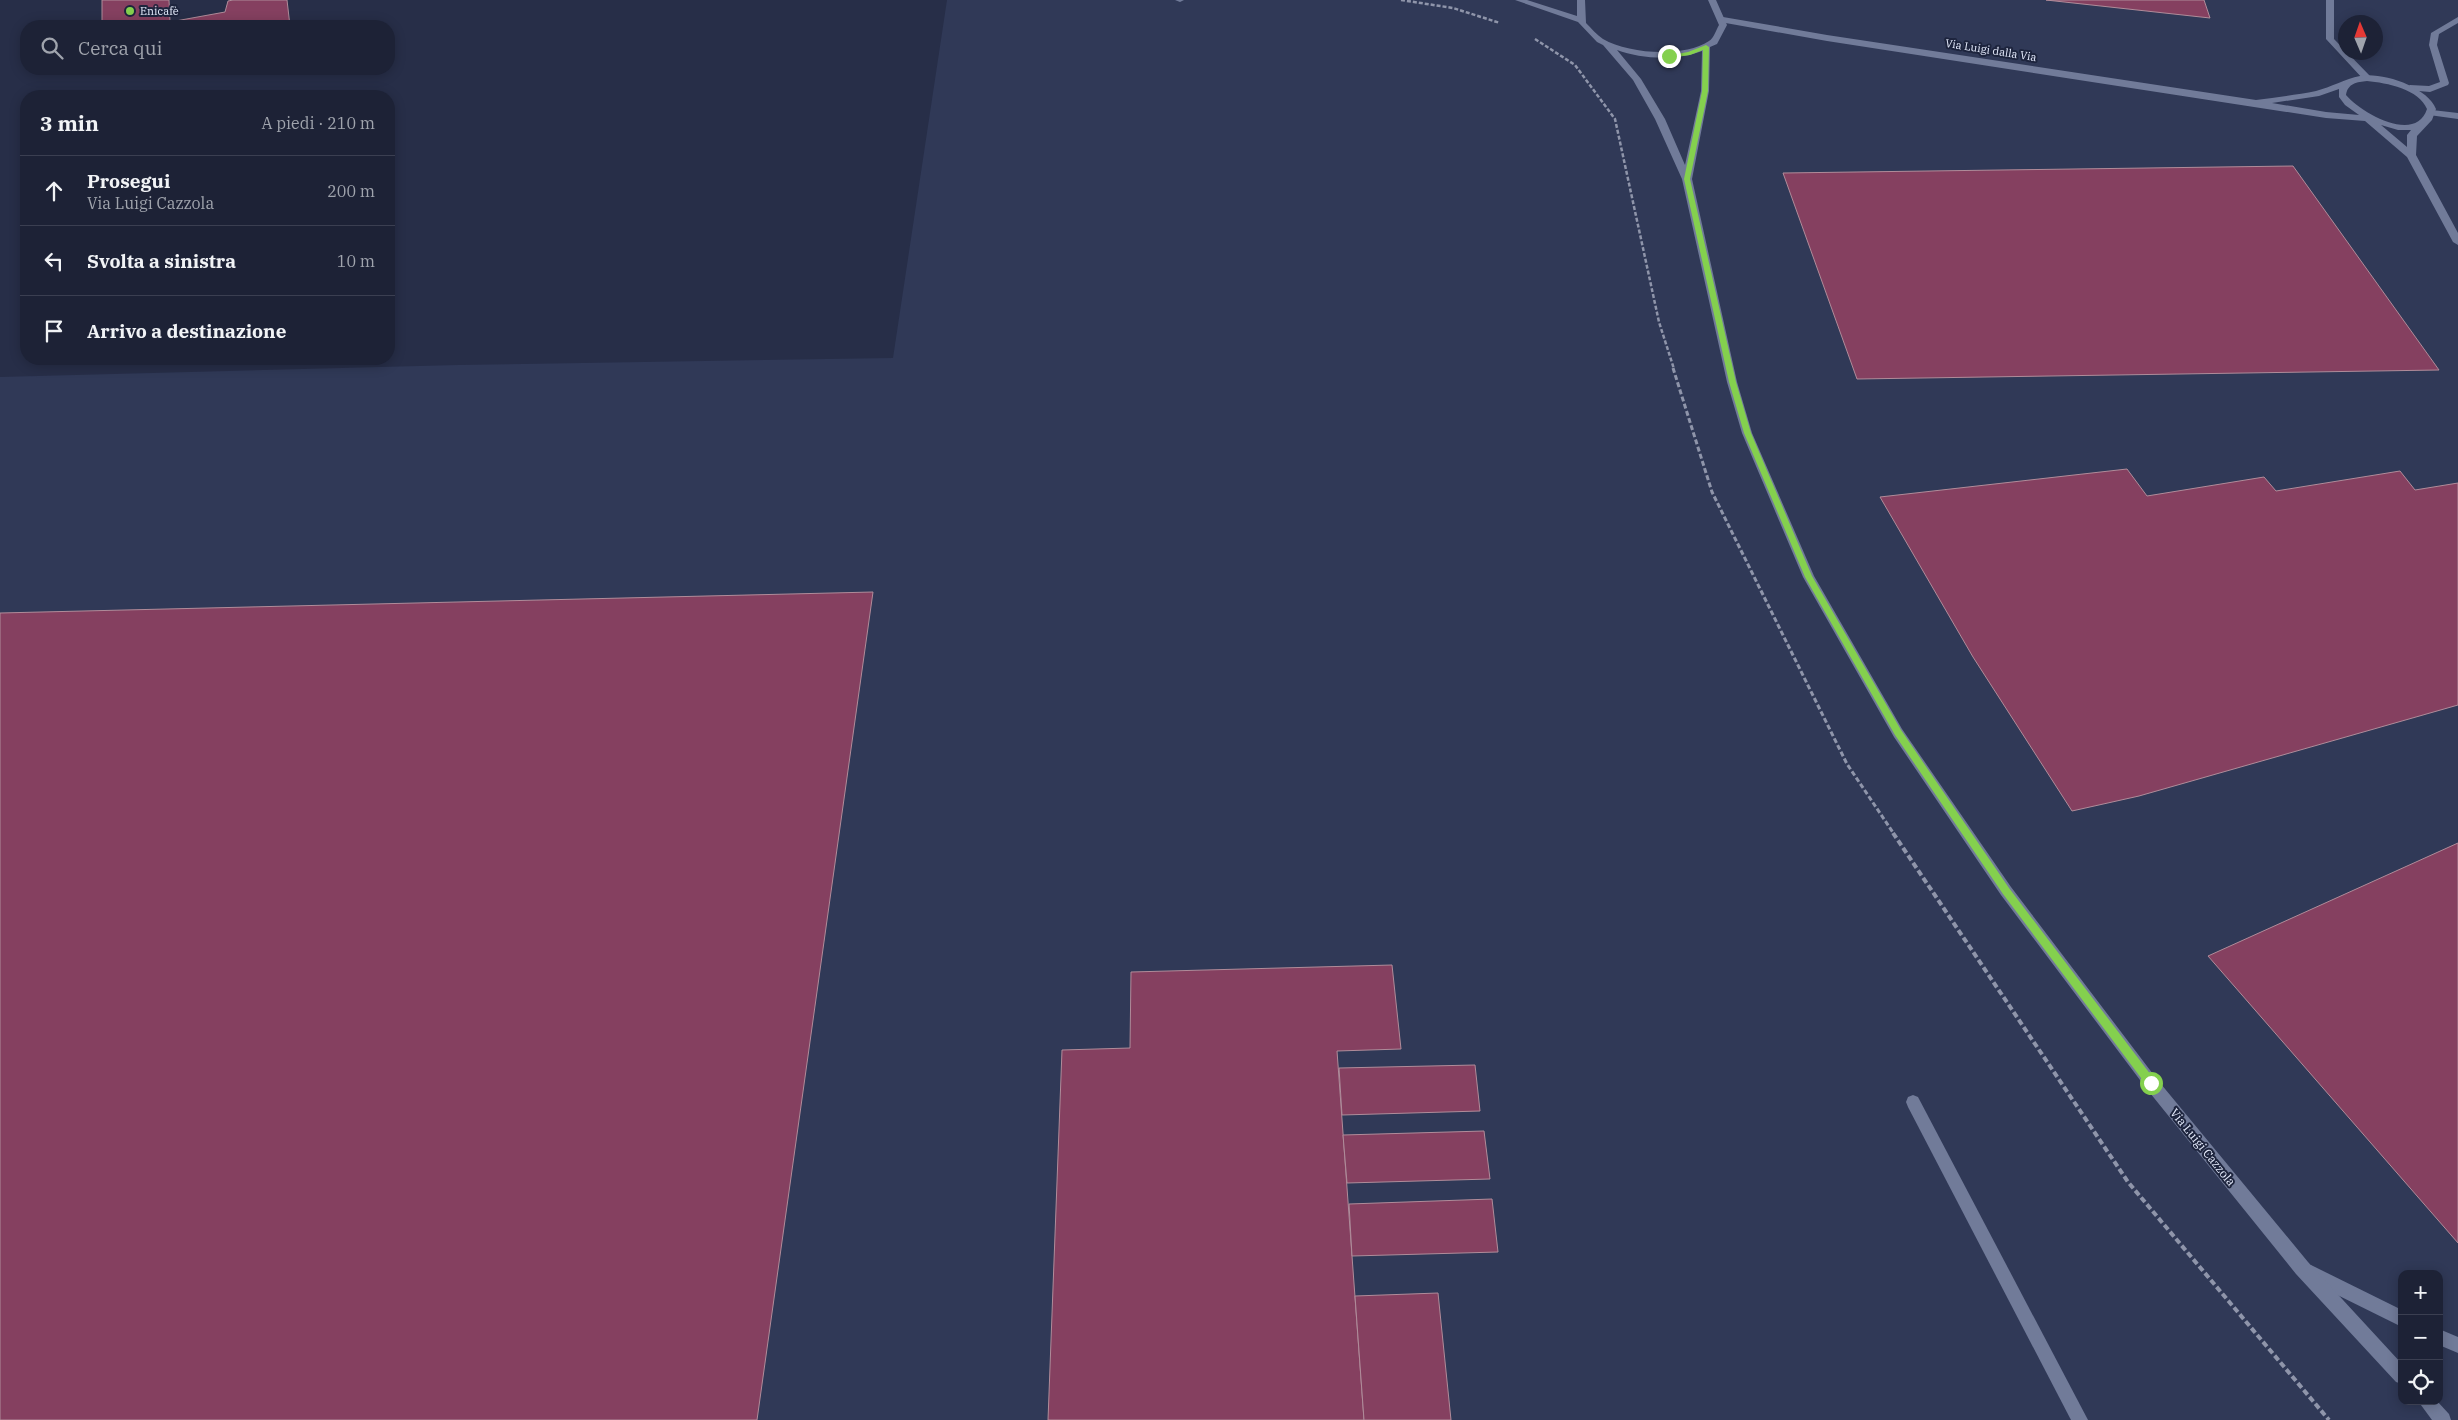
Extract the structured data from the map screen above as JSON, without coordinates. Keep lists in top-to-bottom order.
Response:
{
  "streets": {
    "street": ["Via Luigi dalla Via", "Via Luigi Cazzola"]
  },
  "places": ["Enicafè"],
  "north": "top",
  "page": {
    "search": "Cerca qui",
    "heading": ["3 min", "A piedi · 210 m"],
    "list": [
      ["Prosegui", "Via Luigi Cazzola", "200 m"],
      ["Svolta a sinistra", "10 m"],
      "Arrivo a destinazione"
    ],
    "map_buttons": ["+", "−"]
  }
}
